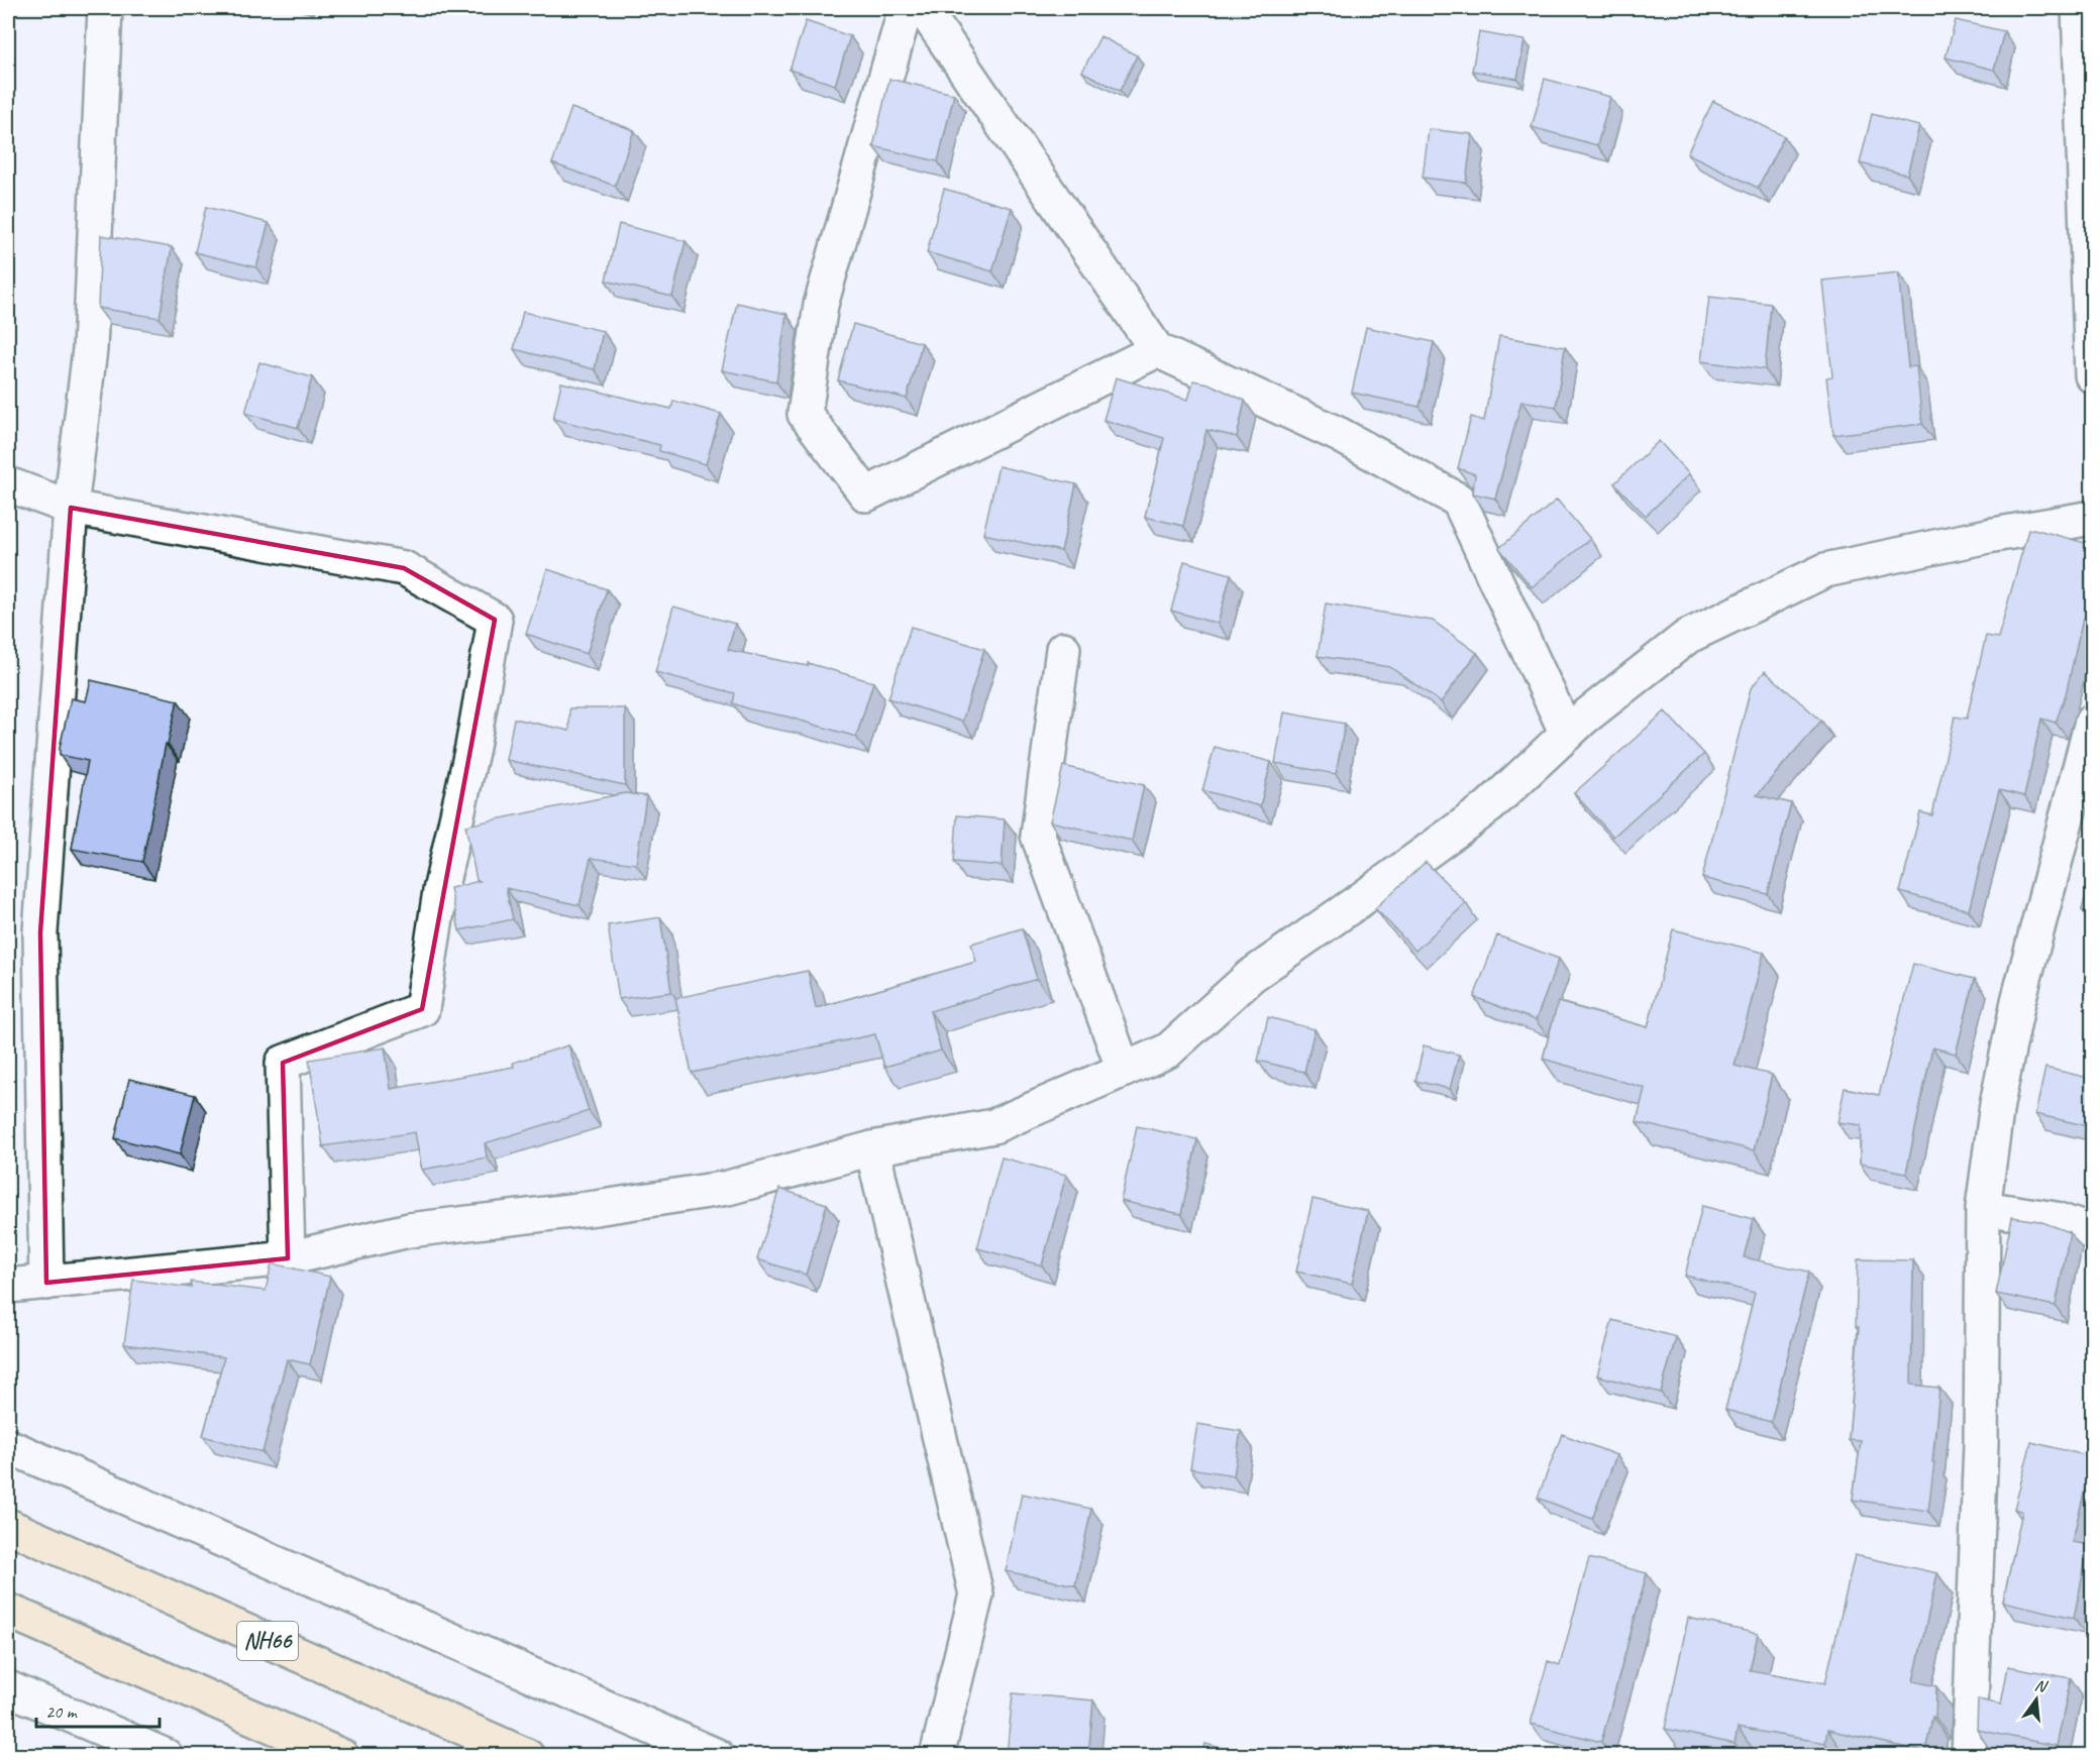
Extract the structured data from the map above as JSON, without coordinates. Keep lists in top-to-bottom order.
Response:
{
  "streets": {
    "highway": ["NH66"]
  },
  "scale_bar": "20 m",
  "north": "top"
}
